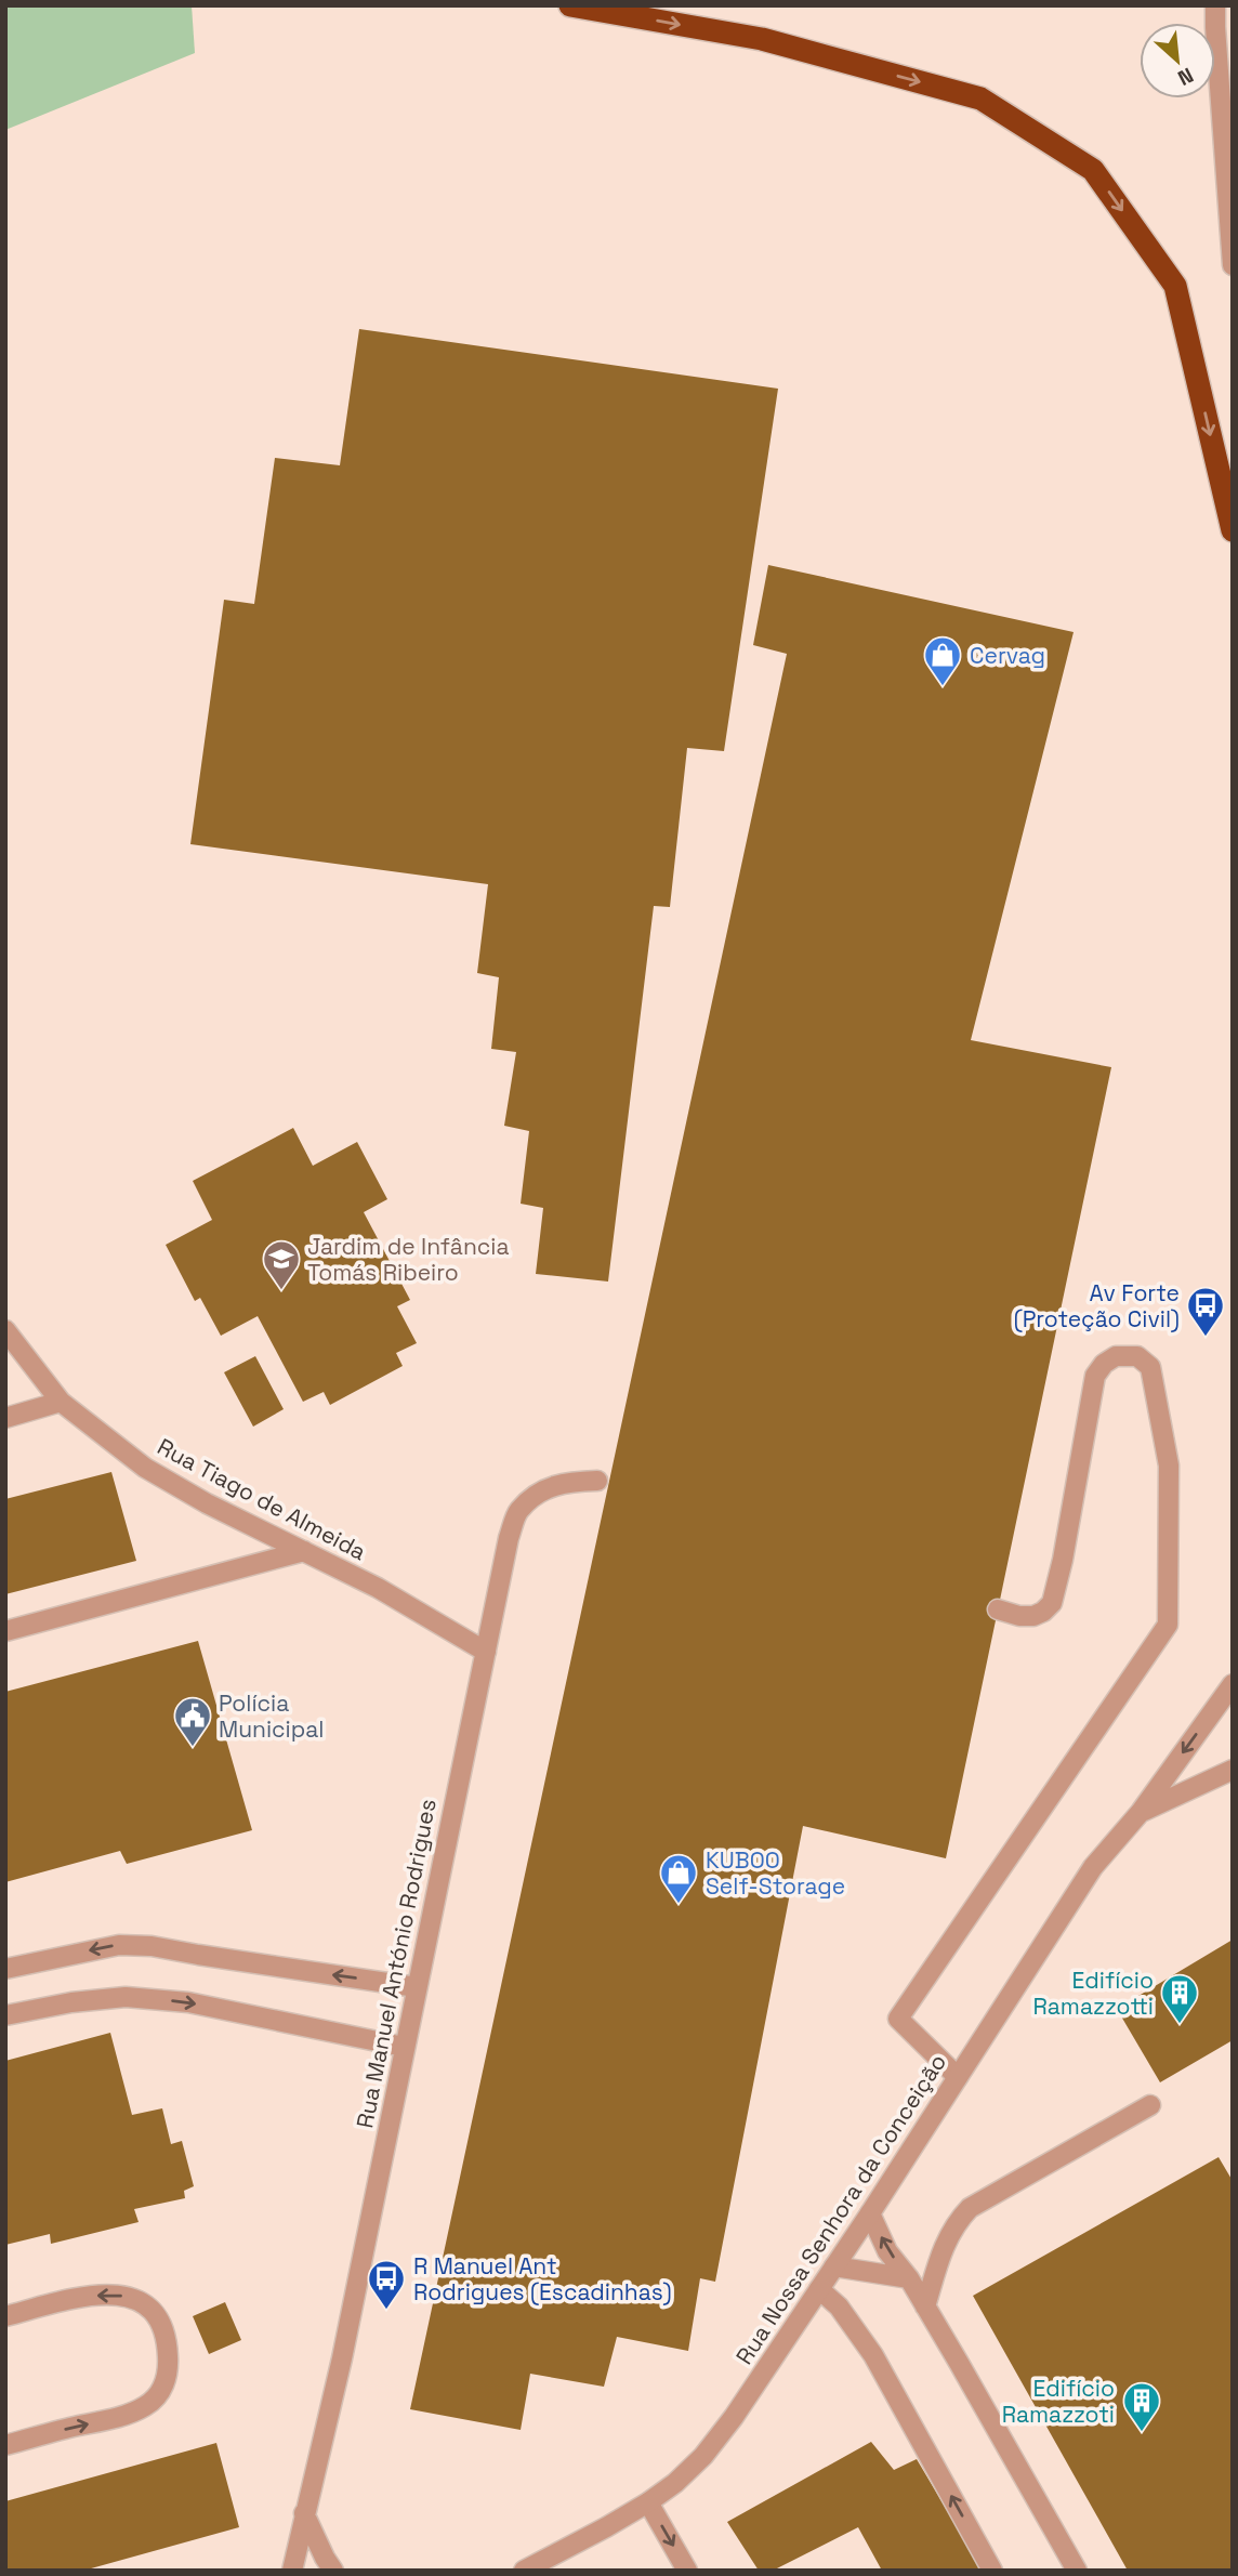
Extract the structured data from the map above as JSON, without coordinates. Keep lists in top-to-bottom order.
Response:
{
  "streets": {
    "street": ["Rua Tiago de Almeida", "Rua Manuel António Rodrigues", "Rua Nossa Senhora da Conceição"]
  },
  "crossings": [
    ["Rua Tiago de Almeida", "Rua Manuel António Rodrigues"]
  ],
  "places": {
    "shop": ["Cervag", "KUBOO Self-Storage"],
    "school or university": ["Jardim de Infância Tomás Ribeiro"],
    "bus stop": ["Av Forte (Proteção Civil)", "R Manuel Ant Rodrigues (Escadinhas)"],
    "public building": ["Polícia Municipal"],
    "building": ["Edifício Ramazzotti", "Edifício Ramazzoti"]
  },
  "north": "bottom right"
}
